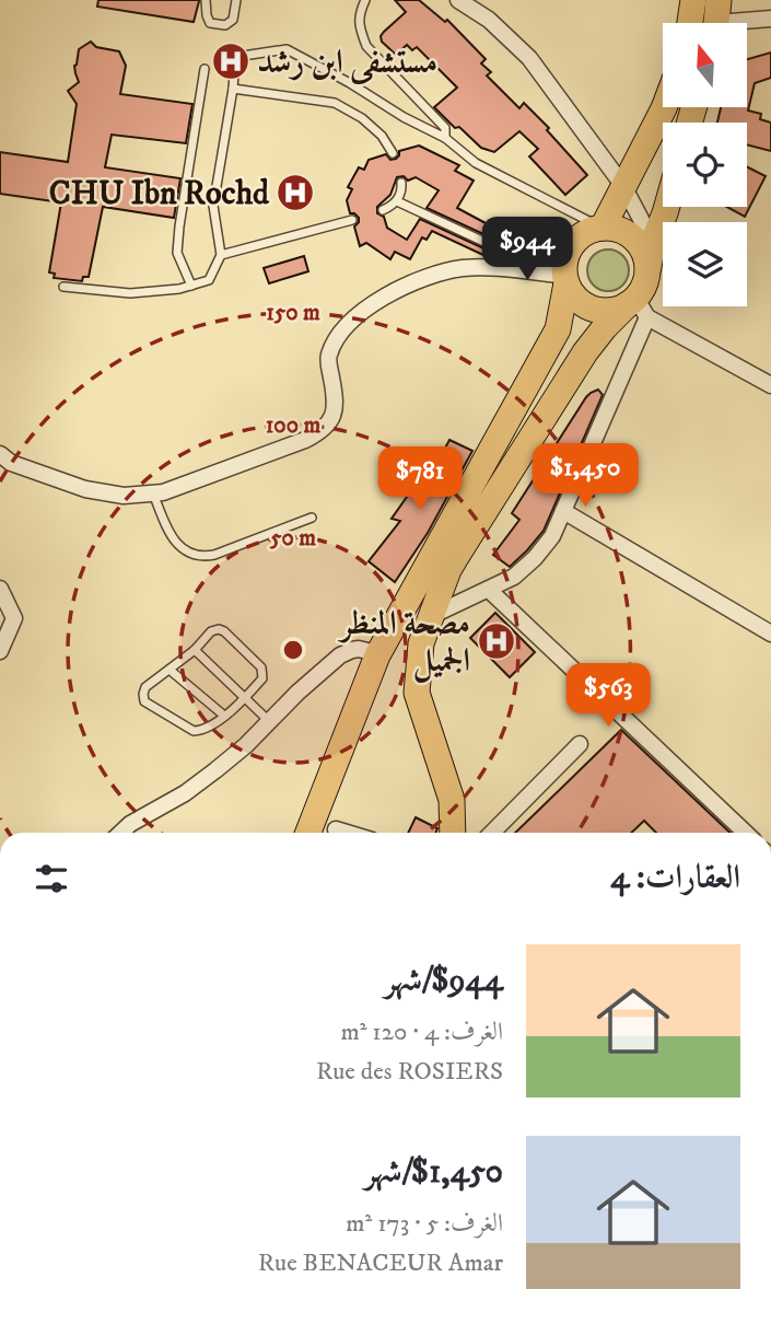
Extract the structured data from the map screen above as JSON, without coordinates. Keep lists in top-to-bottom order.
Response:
{
  "places": {
    "hospital": ["مستشفى ابن رشد", "CHU Ibn Rochd", "مصحة المنظر الجميل"]
  },
  "north": "top",
  "page": {
    "price": [
      "$944",
      "$1,450",
      "$781",
      "$563"
    ],
    "heading": "العقارات: 4",
    "list": [
      {
        "name": "$944/شهر",
        "note": "الغرف: 4 · 120 m² · Rue des ROSIERS"
      },
      {
        "name": "$1,450/شهر",
        "note": "الغرف: 5 · 173 m² · Rue BENACEUR Amar"
      }
    ]
  },
  "rings": ["150 m", "100 m", "50 m"]
}
